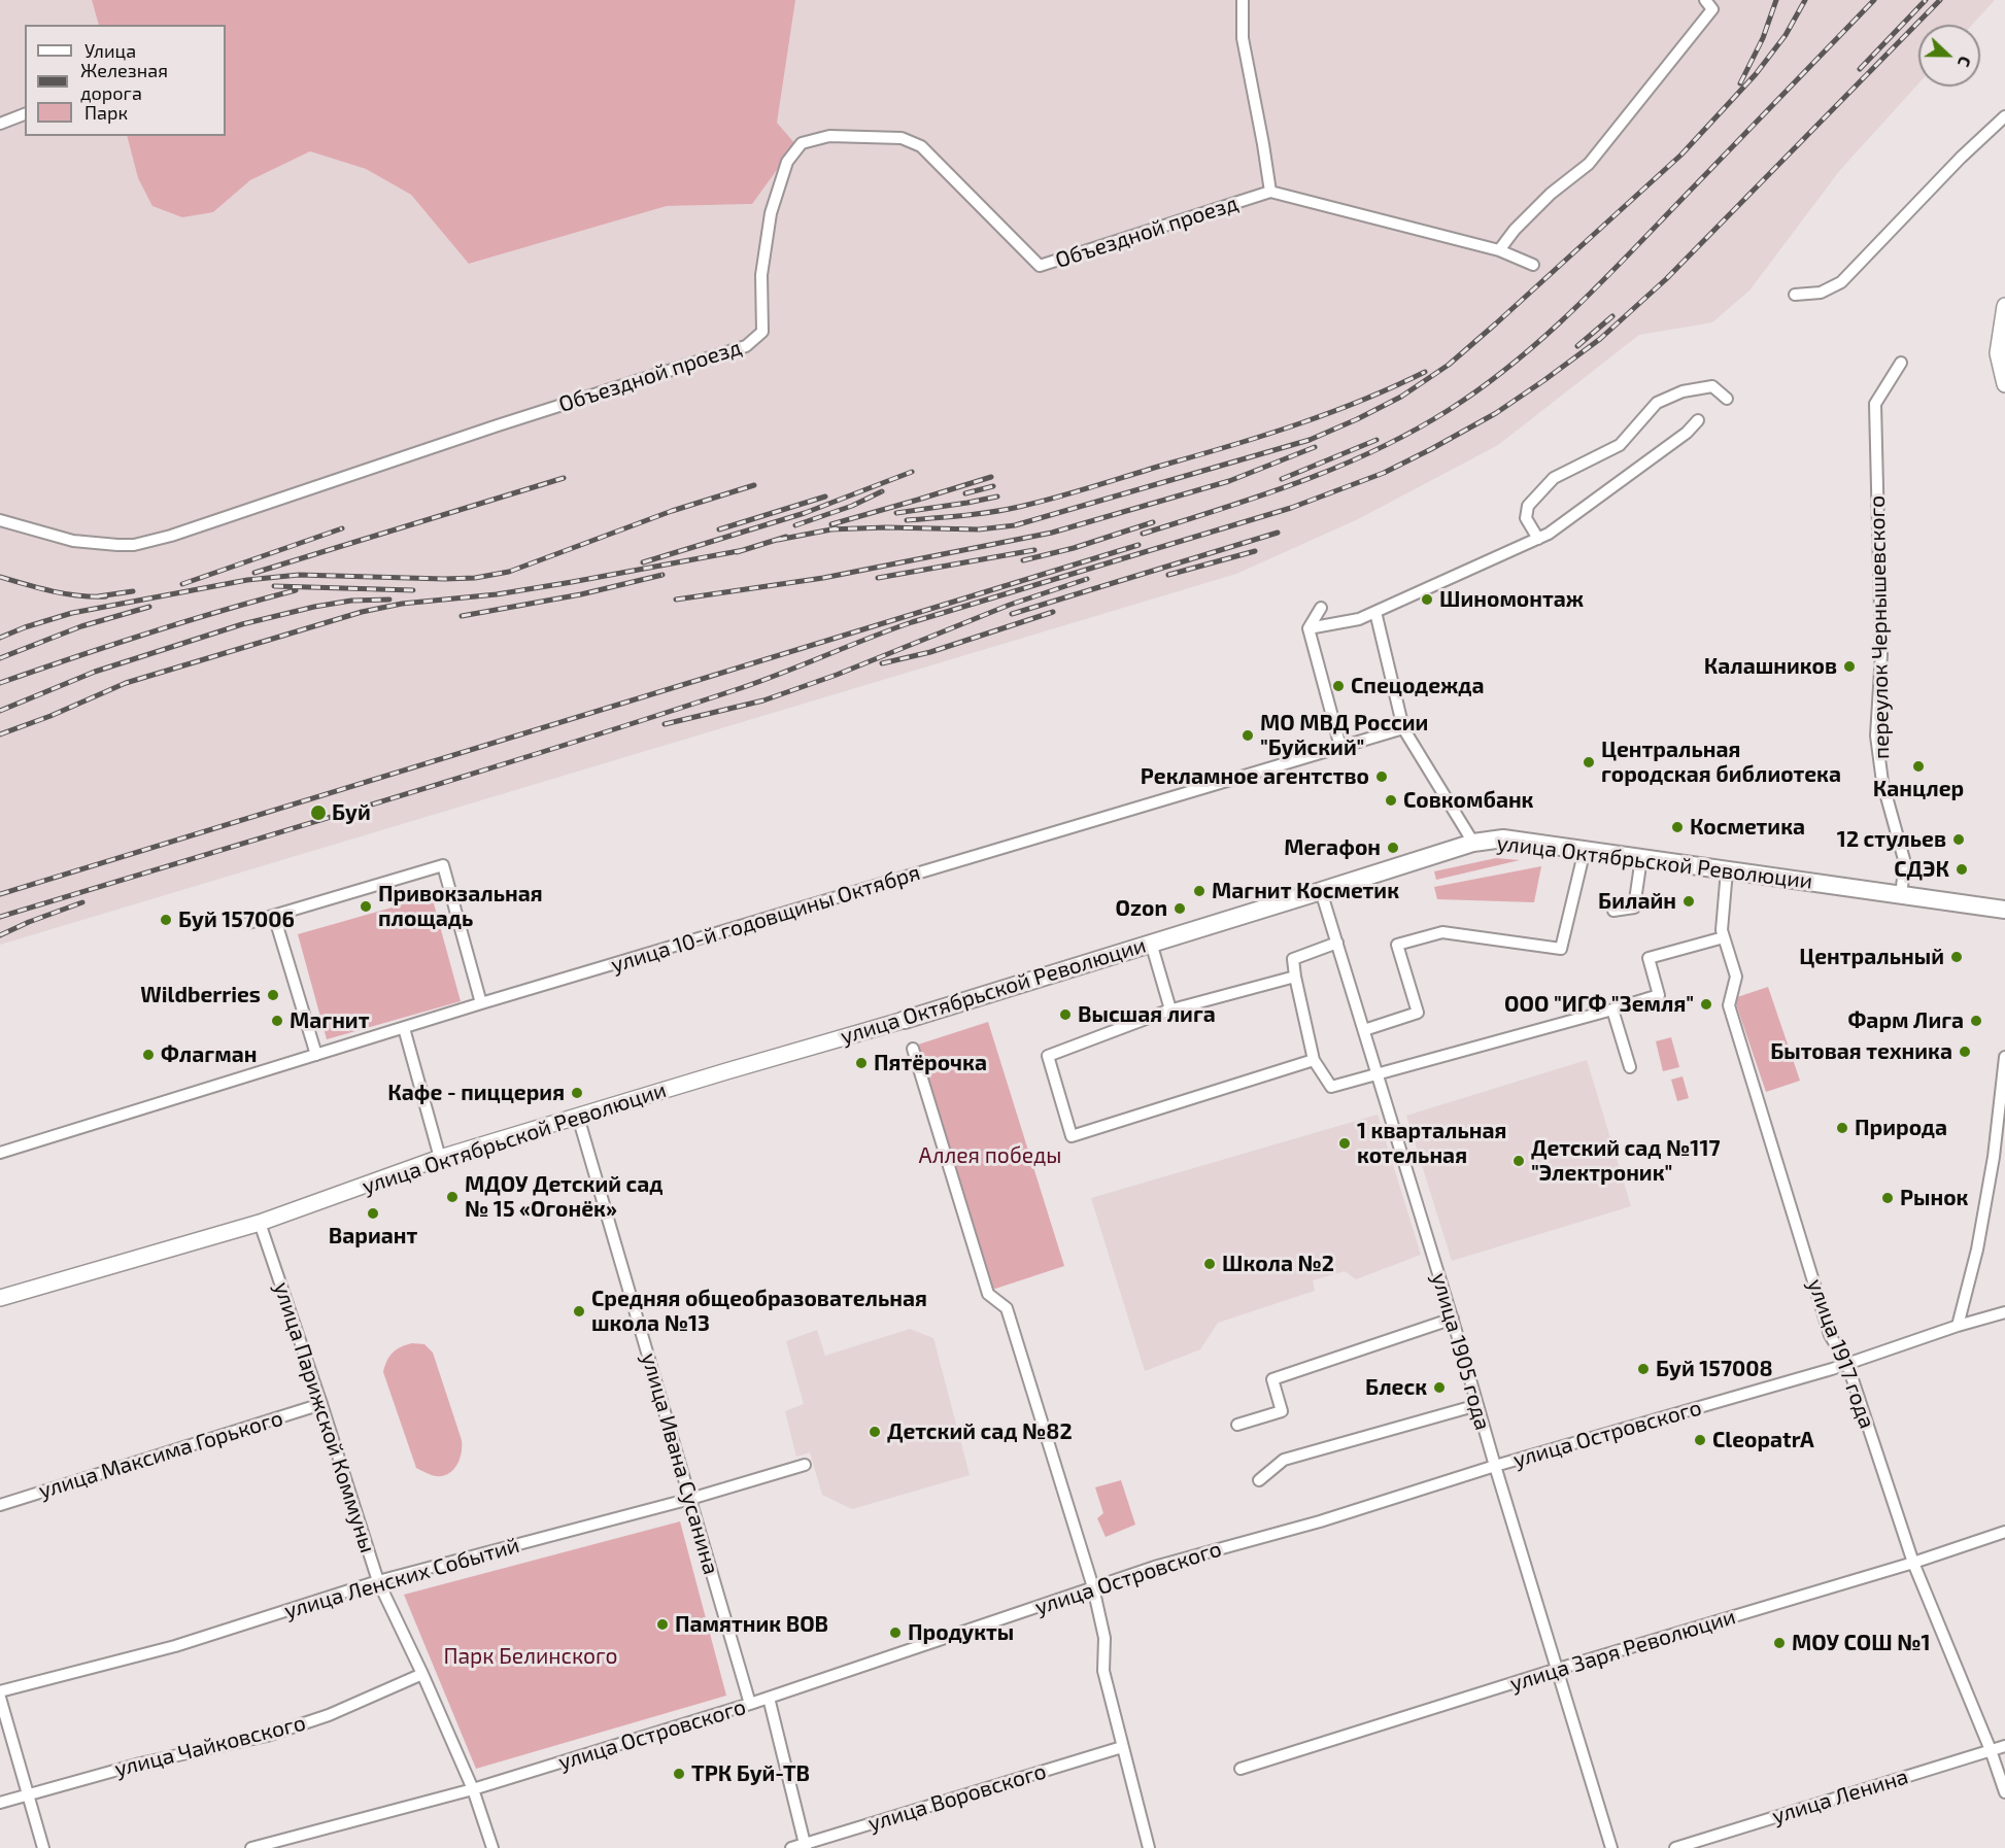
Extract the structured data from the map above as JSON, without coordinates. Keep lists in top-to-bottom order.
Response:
{
  "streets": {
    "main road": ["улица Октябрьской Революции"],
    "street": [
      "Объездной проезд",
      "переулок Чернышевского",
      "улица 10-й годовщины Октября",
      "улица 1905 года",
      "улица 1917 года",
      "улица Парижской Коммуны",
      "улица Островского",
      "улица Максима Горького",
      "улица Ивана Сусанина",
      "улица Ленских Событий",
      "улица Заря Революции",
      "улица Чайковского",
      "улица Ленина",
      "улица Воровского"
    ]
  },
  "crossings": [
    ["переулок Чернышевского", "улица Октябрьской Революции"],
    ["улица Октябрьской Революции", "улица 1905 года"],
    ["улица Октябрьской Революции", "улица 1917 года"],
    ["улица Октябрьской Революции", "улица Парижской Коммуны"],
    ["улица Октябрьской Революции", "улица Ивана Сусанина"],
    ["улица 1905 года", "улица Островского"],
    ["улица 1905 года", "улица Заря Революции"],
    ["улица 1917 года", "улица Островского"],
    ["улица 1917 года", "улица Заря Революции"],
    ["улица 1917 года", "улица Ленина"],
    ["улица Парижской Коммуны", "улица Островского"],
    ["улица Парижской Коммуны", "улица Максима Горького"],
    ["улица Парижской Коммуны", "улица Ленских Событий"],
    ["улица Парижской Коммуны", "улица Чайковского"],
    ["улица Островского", "улица Ивана Сусанина"],
    ["улица Ивана Сусанина", "улица Ленских Событий"]
  ],
  "parks": ["Аллея победы", "Парк Белинского"],
  "places": [
    "Шиномонтаж",
    "Калашников",
    "Спецодежда",
    "МО МВД России \"Буйский\"",
    "Центральная городская библиотека",
    "Канцлер",
    "Рекламное агентство",
    "Совкомбанк",
    "Буй",
    "Косметика",
    "12 стульев",
    "Мегафон",
    "СДЭК",
    "Магнит Косметик",
    "Билайн",
    "Привокзальная площадь",
    "Ozon",
    "Буй 157006",
    "Центральный",
    "Wildberries",
    "ООО \"ИГФ \"Земля\"",
    "Высшая лига",
    "Магнит",
    "Фарм Лига",
    "Бытовая техника",
    "Флагман",
    "Пятёрочка",
    "Кафе - пиццерия",
    "Природа",
    "1 квартальная котельная",
    "Детский сад №117 \"Электроник\"",
    "МДОУ Детский сад № 15 «Огонёк»",
    "Рынок",
    "Вариант",
    "Школа №2",
    "Средняя общеобразовательная школа №13",
    "Буй 157008",
    "Блеск",
    "Детский сад №82",
    "CleopatrA",
    "Памятник ВОВ",
    "Продукты",
    "МОУ СОШ №1",
    "ТРК Буй-ТВ"
  ],
  "legend": ["Улица", "Железная дорога", "Парк"],
  "north": "right"
}
